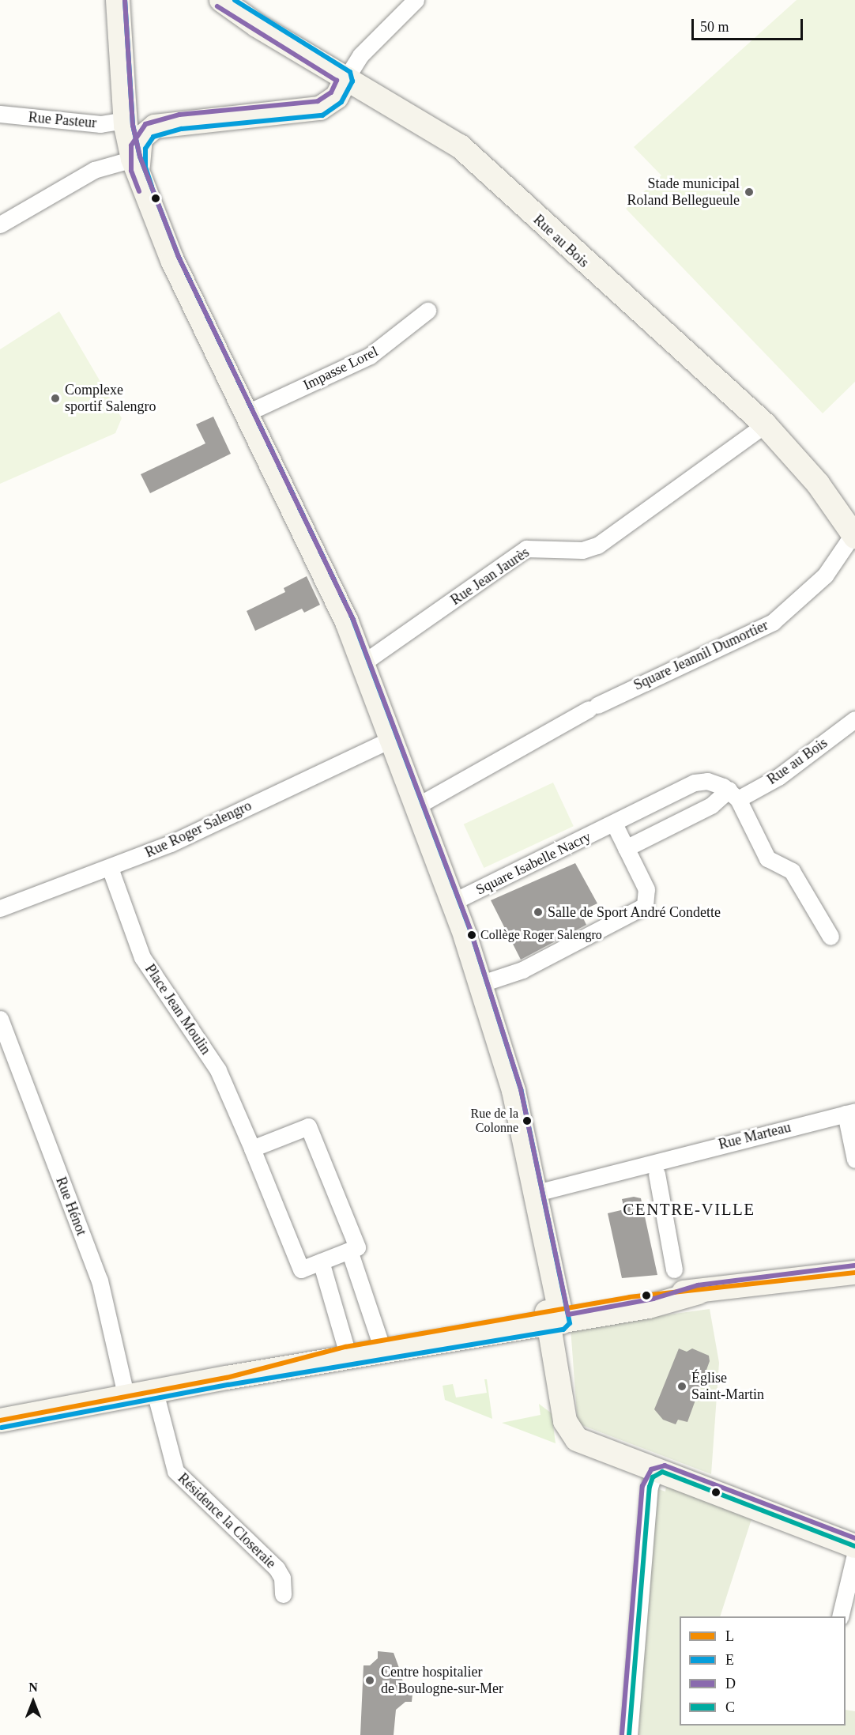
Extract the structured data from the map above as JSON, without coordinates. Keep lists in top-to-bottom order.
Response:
{
  "streets": {
    "main road": ["Rue au Bois"],
    "street": [
      "Rue Pasteur",
      "Impasse Lorel",
      "Rue Jean Jaurès",
      "Square Jeannil Dumortier",
      "Rue Roger Salengro",
      "Square Isabelle Nacry",
      "Place Jean Moulin",
      "Rue Marteau",
      "Rue Hénot",
      "Résidence la Closeraie"
    ]
  },
  "crossings": [
    ["Rue au Bois", "Rue Jean Jaurès"],
    ["Rue au Bois", "Square Jeannil Dumortier"],
    ["Rue au Bois", "Square Isabelle Nacry"],
    ["Rue Roger Salengro", "Place Jean Moulin"]
  ],
  "districts": ["CENTRE-VILLE"],
  "places": [
    "Stade municipal Roland Bellegueule",
    "Complexe sportif Salengro",
    "Salle de Sport André Condette",
    "Collège Roger Salengro",
    "Rue de la Colonne",
    "Église Saint-Martin",
    "Centre hospitalier de Boulogne-sur-Mer"
  ],
  "lines": [
    "transit line E",
    "transit line D",
    "transit line L",
    "transit line C"
  ],
  "legend": [
    "L",
    "E",
    "D",
    "C"
  ],
  "scale_bar": "50 m",
  "north": "top"
}
